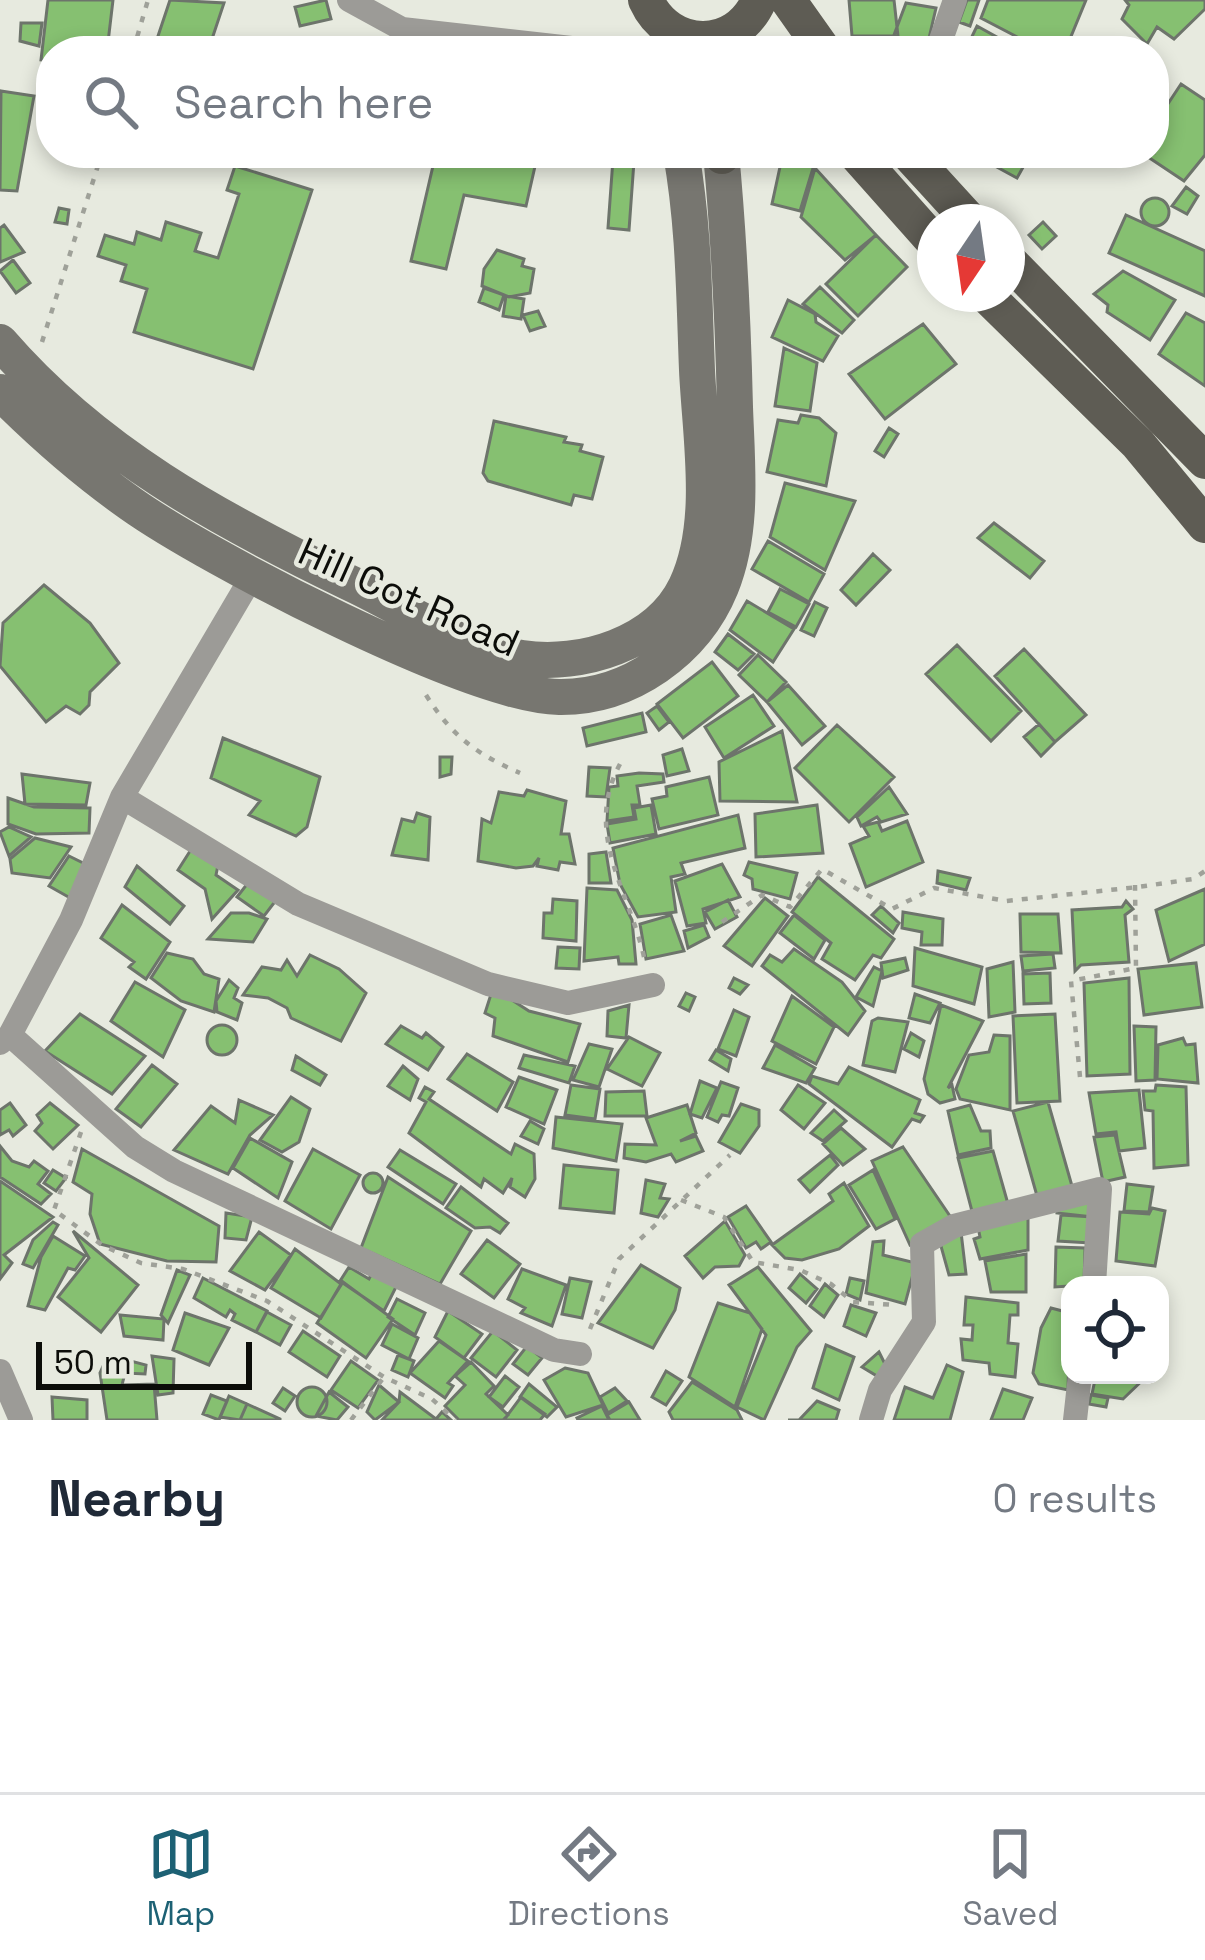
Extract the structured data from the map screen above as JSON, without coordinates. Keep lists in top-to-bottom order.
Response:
{
  "streets": {
    "main road": ["Hill Cot Road"]
  },
  "scale_bar": "50 m",
  "north": "bottom",
  "page": {
    "search": "Search here",
    "scale": "50 m",
    "heading": ["Nearby", "0 results"],
    "nav": ["Map", "Directions", "Saved"]
  }
}
